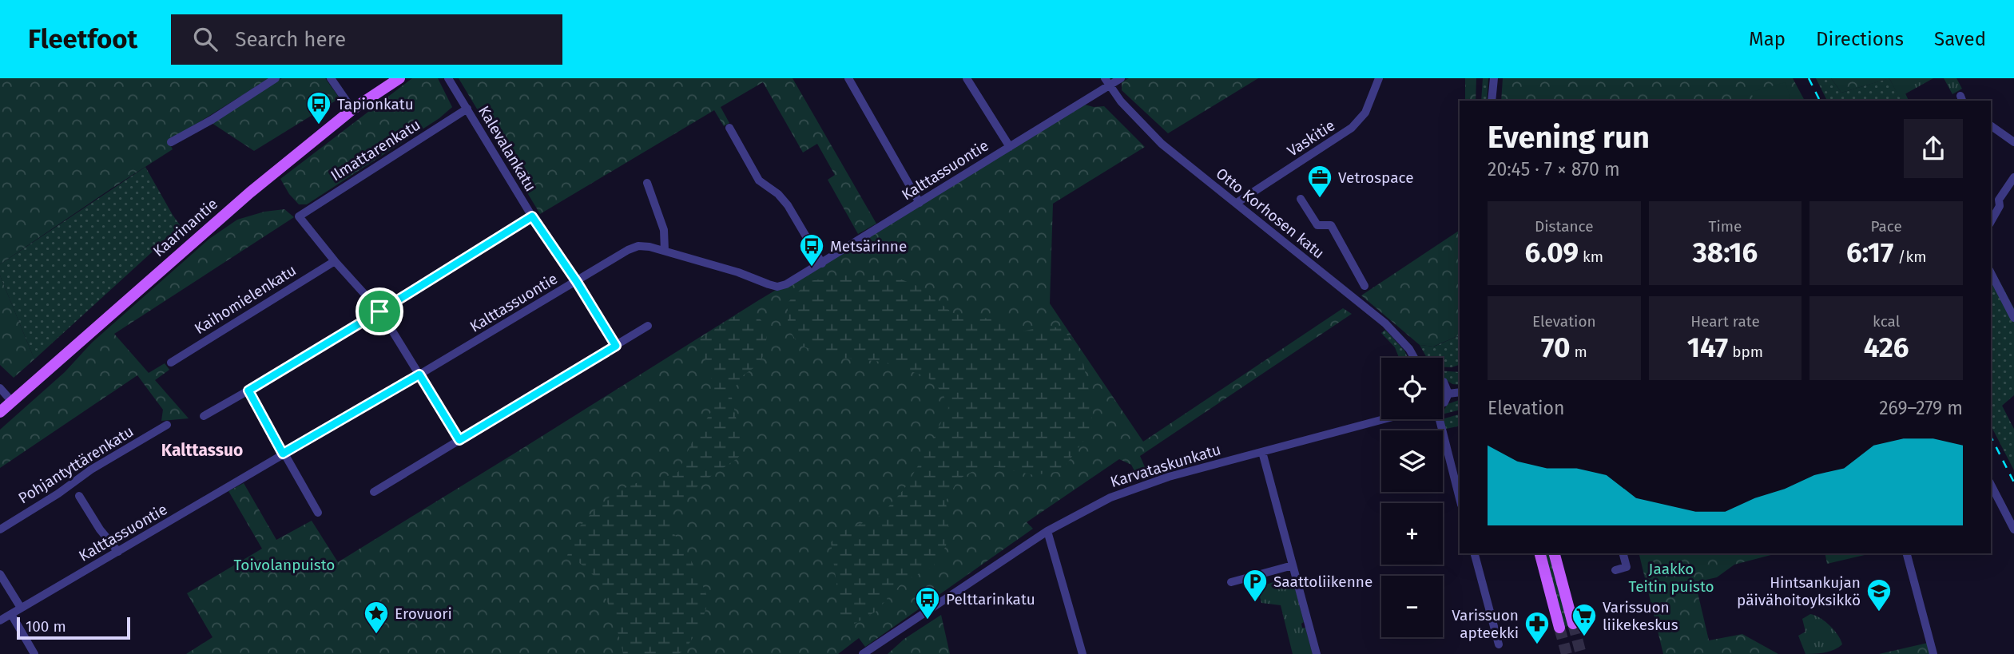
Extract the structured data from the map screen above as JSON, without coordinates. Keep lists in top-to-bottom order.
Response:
{
  "streets": {
    "main road": ["Kaarinantie"],
    "street": [
      "Vaskitie",
      "Kalevalankatu",
      "Ilmattarenkatu",
      "Kalttassuontie",
      "Otto Korhosen katu",
      "Kaihomielenkatu",
      "Pohjantyttärenkatu",
      "Karvataskunkatu"
    ]
  },
  "crossings": [
    ["Vaskitie", "Otto Korhosen katu"],
    ["Kalevalankatu", "Ilmattarenkatu"],
    ["Kalevalankatu", "Kalttassuontie"],
    ["Ilmattarenkatu", "Kaihomielenkatu"],
    ["Kalttassuontie", "Otto Korhosen katu"]
  ],
  "districts": ["Kalttassuo"],
  "parks": ["Toivolanpuisto", "Jaakko Teitin puisto"],
  "places": {
    "bus stop": ["Tapionkatu", "Metsärinne", "Pelttarinkatu"],
    "office": ["Vetrospace"],
    "parking": ["Saattoliikenne"],
    "school or university": ["Hintsankujan päivähoitoyksikkö"],
    "place": ["Erovuori"],
    "supermarket": ["Varissuon liikekeskus"],
    "pharmacy": ["Varissuon apteekki"]
  },
  "scale_bar": "100 m",
  "page": {
    "header": "Fleetfoot",
    "search": "Search here",
    "nav": ["Map", "Directions", "Saved"],
    "heading": ["Evening run", "20:45 · 7 × 870 m"],
    "stats": [
      ["Distance", "6.09 km"],
      ["Time", "38:16"],
      ["Pace", "6:17 /km"],
      ["Elevation", "70 m"],
      ["Heart rate", "147 bpm"],
      ["kcal", "426"]
    ],
    "map_buttons": ["+", "−"],
    "chart": ["Elevation", "269–279 m"],
    "scale": "100 m"
  }
}
